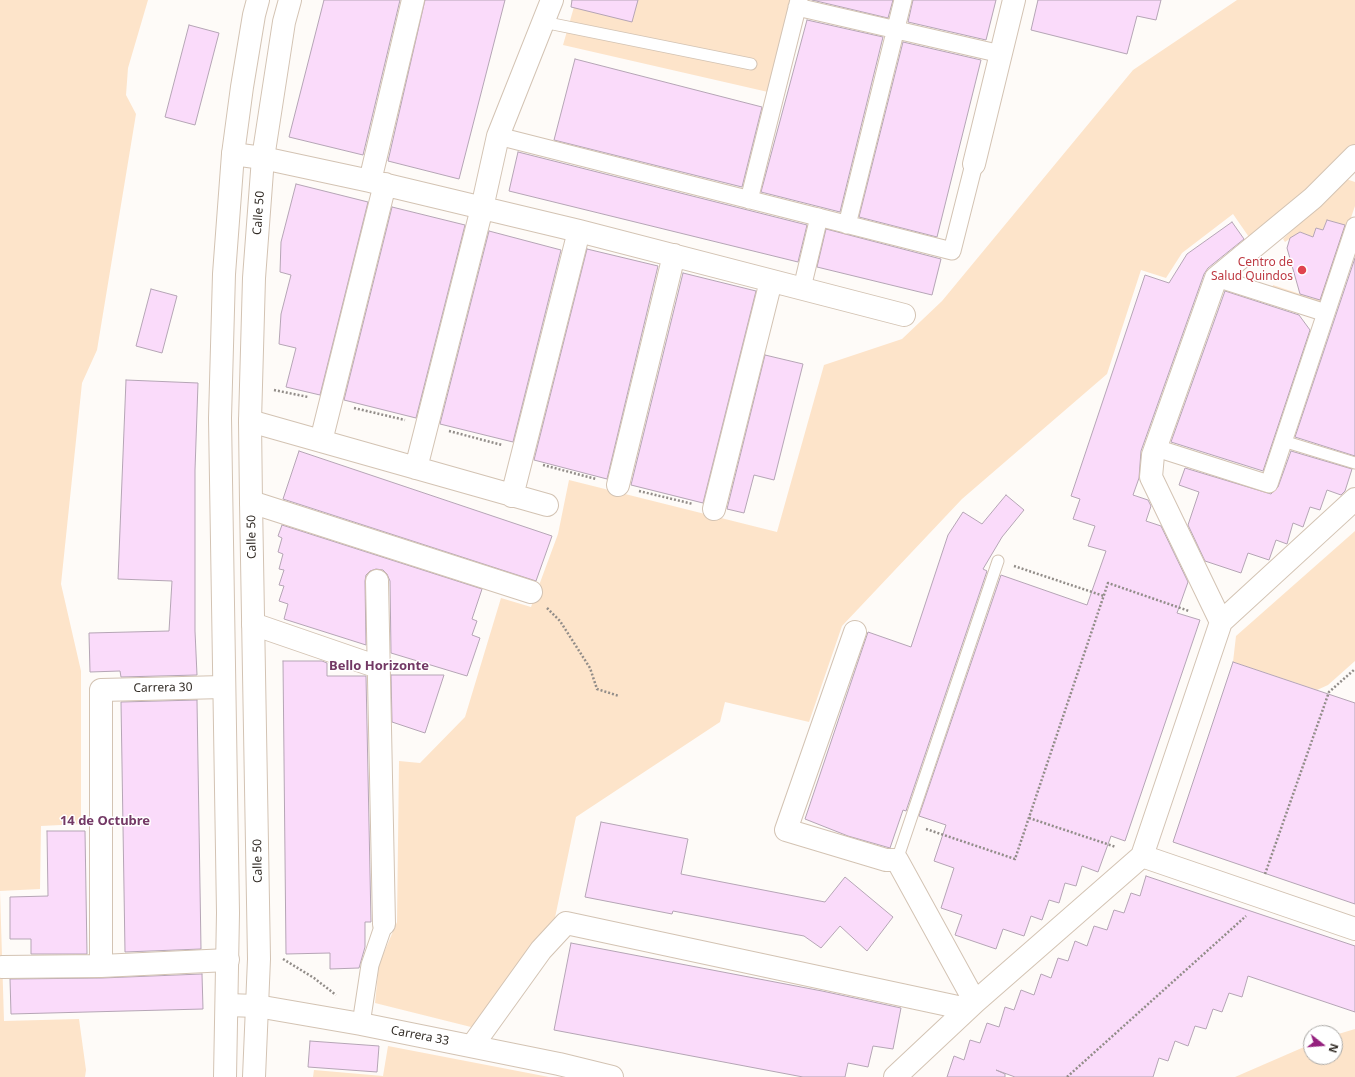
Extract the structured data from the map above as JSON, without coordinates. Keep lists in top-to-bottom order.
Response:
{
  "streets": {
    "street": ["Calle 50", "Carrera 30", "Carrera 33"]
  },
  "crossings": [
    ["Calle 50", "Carrera 33"]
  ],
  "districts": ["Bello Horizonte", "14 de Octubre"],
  "places": ["Centro de Salud Quindos"],
  "north": "right"
}
